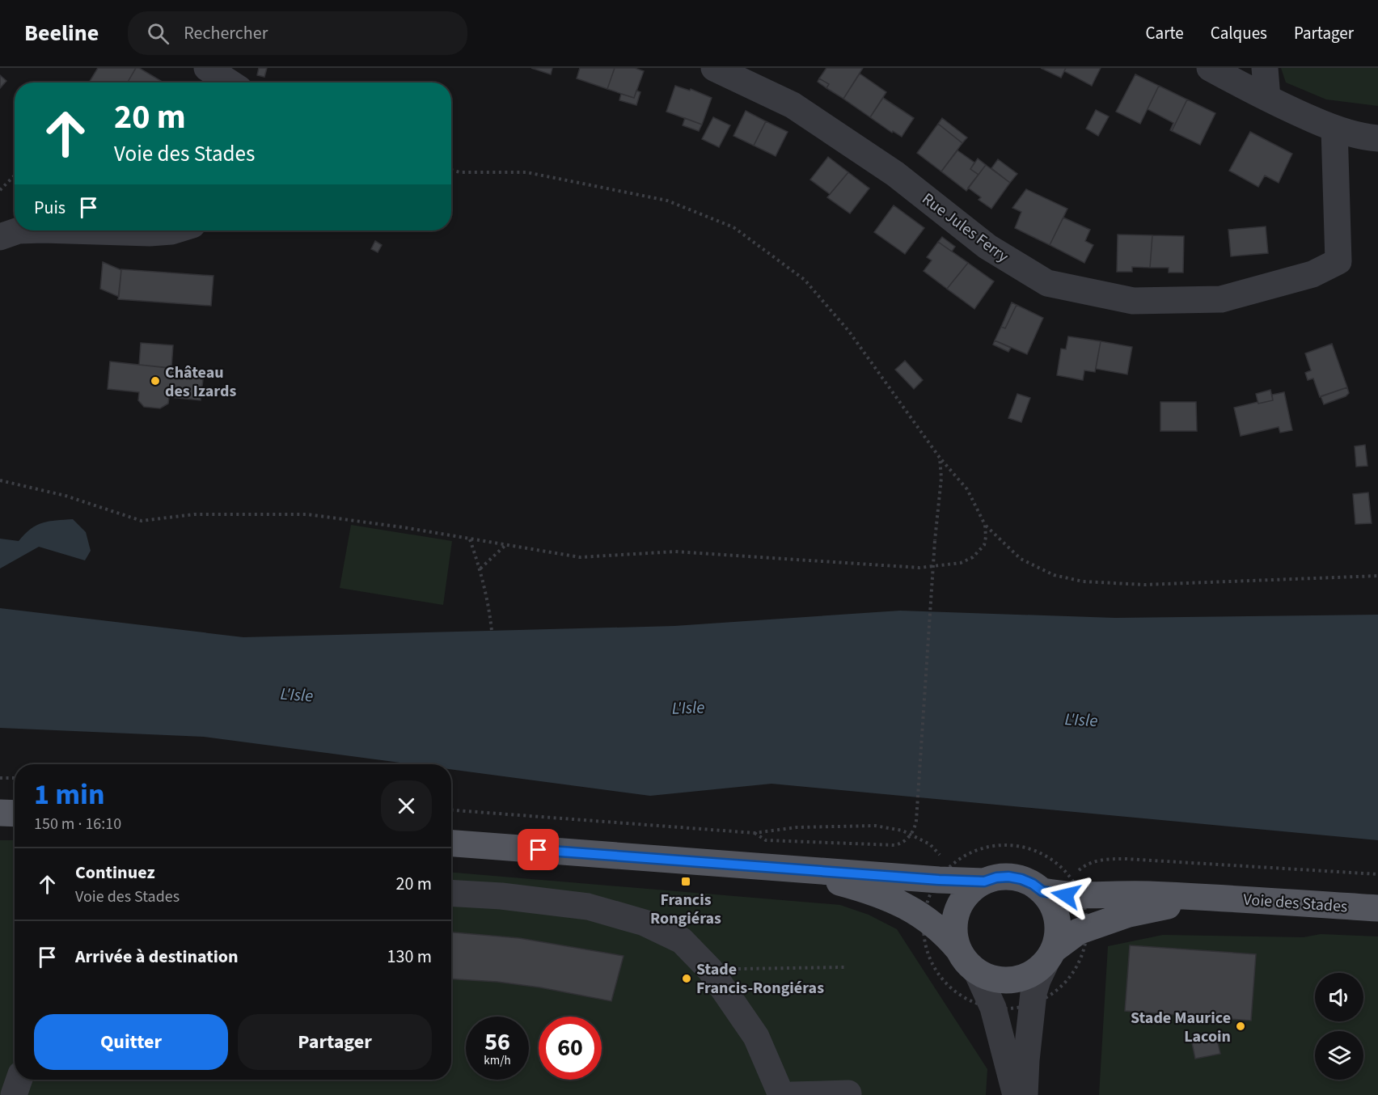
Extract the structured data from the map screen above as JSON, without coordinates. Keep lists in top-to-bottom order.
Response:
{
  "streets": {
    "main road": ["Voie des Stades"],
    "street": ["Rue Jules Ferry"]
  },
  "water": ["L'Isle"],
  "places": {
    "other": ["Château des Izards", "Stade Francis-Rongiéras", "Stade Maurice Lacoin"],
    "transit": ["Francis Rongiéras"]
  },
  "page": {
    "header": "Beeline",
    "search": "Rechercher",
    "nav": ["Carte", "Calques", "Partager"],
    "turn": ["20 m", "Voie des Stades"],
    "then": "Puis",
    "heading": ["1 min", "150 m · 16:10"],
    "list": [
      {
        "name": "Continuez",
        "note": "Voie des Stades",
        "value": "20 m"
      },
      {
        "name": "Arrivée à destination",
        "value": "130 m"
      }
    ],
    "buttons": ["Quitter", "Partager"],
    "speed": "56 km/h",
    "limit": "60"
  }
}
